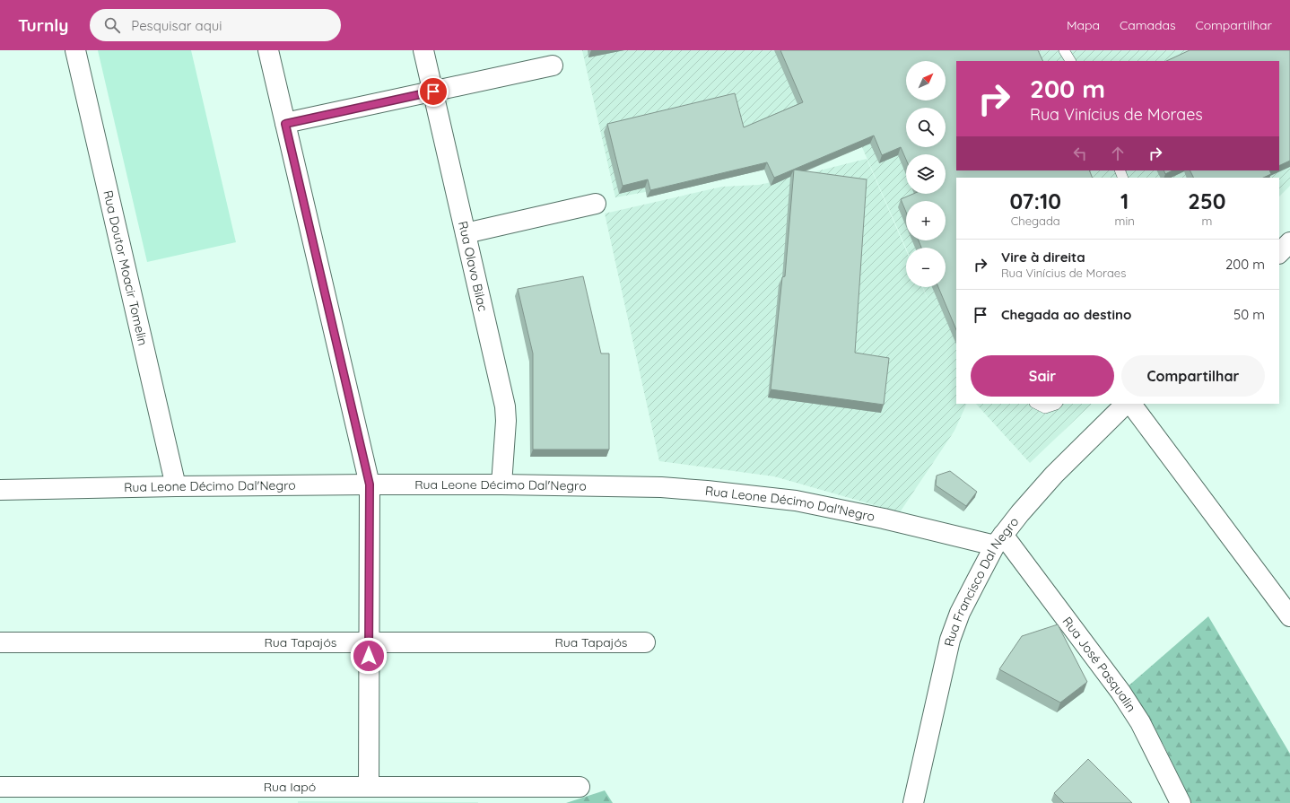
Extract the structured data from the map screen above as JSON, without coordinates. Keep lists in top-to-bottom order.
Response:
{
  "streets": {
    "street": [
      "Rua Olavo Bilac",
      "Rua Doutor Moacir Tomelin",
      "Rua Leone Décimo Dal'Negro",
      "Rua Francisco Dal Negro",
      "Rua Tapajós",
      "Rua José Pasqualin",
      "Rua Iapó"
    ]
  },
  "crossings": [
    ["Rua Olavo Bilac", "Rua Leone Décimo Dal'Negro"],
    ["Rua Doutor Moacir Tomelin", "Rua Leone Décimo Dal'Negro"],
    ["Rua Leone Décimo Dal'Negro", "Rua Francisco Dal Negro"],
    ["Rua Leone Décimo Dal'Negro", "Rua José Pasqualin"],
    ["Rua Francisco Dal Negro", "Rua José Pasqualin"]
  ],
  "north": "top right",
  "page": {
    "header": "Turnly",
    "search": "Pesquisar aqui",
    "nav": ["Mapa", "Camadas", "Compartilhar"],
    "map_buttons": ["+", "−"],
    "turn": ["200 m", "Rua Vinícius de Moraes"],
    "eta": [
      "07:10",
      "Chegada",
      "1",
      "min",
      "250",
      "m"
    ],
    "list": [
      {
        "name": "Vire à direita",
        "note": "Rua Vinícius de Moraes",
        "value": "200 m"
      },
      {
        "name": "Chegada ao destino",
        "value": "50 m"
      }
    ],
    "buttons": ["Sair", "Compartilhar"]
  }
}
